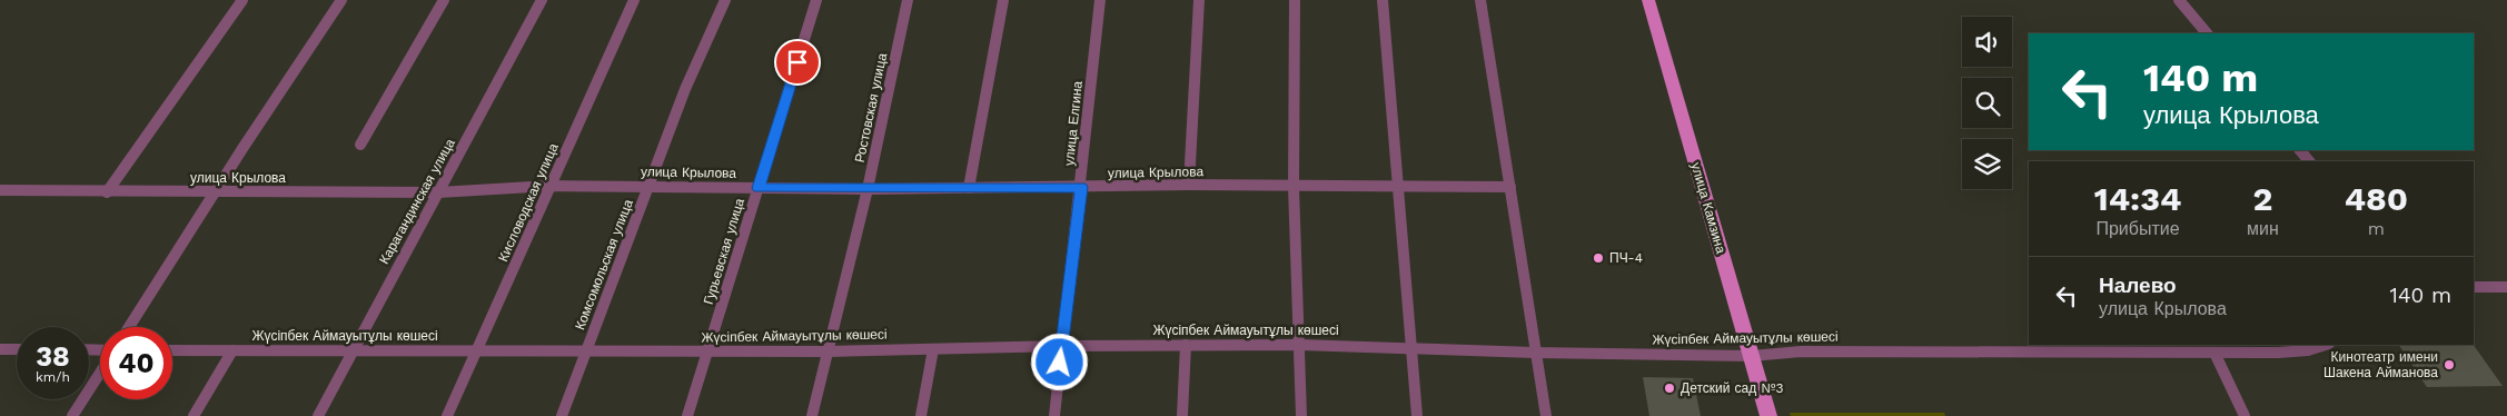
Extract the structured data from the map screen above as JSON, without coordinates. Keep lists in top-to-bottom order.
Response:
{
  "streets": {
    "main road": ["улица Камзина"],
    "street": [
      "Ростовская улица",
      "улица Елгина",
      "улица Крылова",
      "Карагандинская улица",
      "Кисловодская улица",
      "Гурьевская улица",
      "Комсомольская улица",
      "Жүсіпбек Аймауытұлы көшесі"
    ]
  },
  "crossings": [
    ["Ростовская улица", "улица Крылова"],
    ["Ростовская улица", "Жүсіпбек Аймауытұлы көшесі"],
    ["улица Елгина", "улица Крылова"],
    ["улица Елгина", "Жүсіпбек Аймауытұлы көшесі"],
    ["улица Крылова", "Карагандинская улица"],
    ["улица Крылова", "Кисловодская улица"],
    ["улица Крылова", "Гурьевская улица"],
    ["улица Крылова", "Комсомольская улица"],
    ["Карагандинская улица", "Жүсіпбек Аймауытұлы көшесі"],
    ["Кисловодская улица", "Жүсіпбек Аймауытұлы көшесі"],
    ["улица Камзина", "Жүсіпбек Аймауытұлы көшесі"],
    ["Гурьевская улица", "Жүсіпбек Аймауытұлы көшесі"],
    ["Комсомольская улица", "Жүсіпбек Аймауытұлы көшесі"]
  ],
  "places": ["ПЧ-4", "Кинотеатр имени Шакена Айманова", "Детский сад №3"],
  "page": {
    "turn": ["140 m", "улица Крылова"],
    "eta": [
      "14:34",
      "Прибытие",
      "2",
      "мин",
      "480",
      "m"
    ],
    "list": [
      {
        "name": "Налево",
        "note": "улица Крылова",
        "value": "140 m"
      }
    ],
    "speed": "38 km/h",
    "limit": "40"
  }
}
